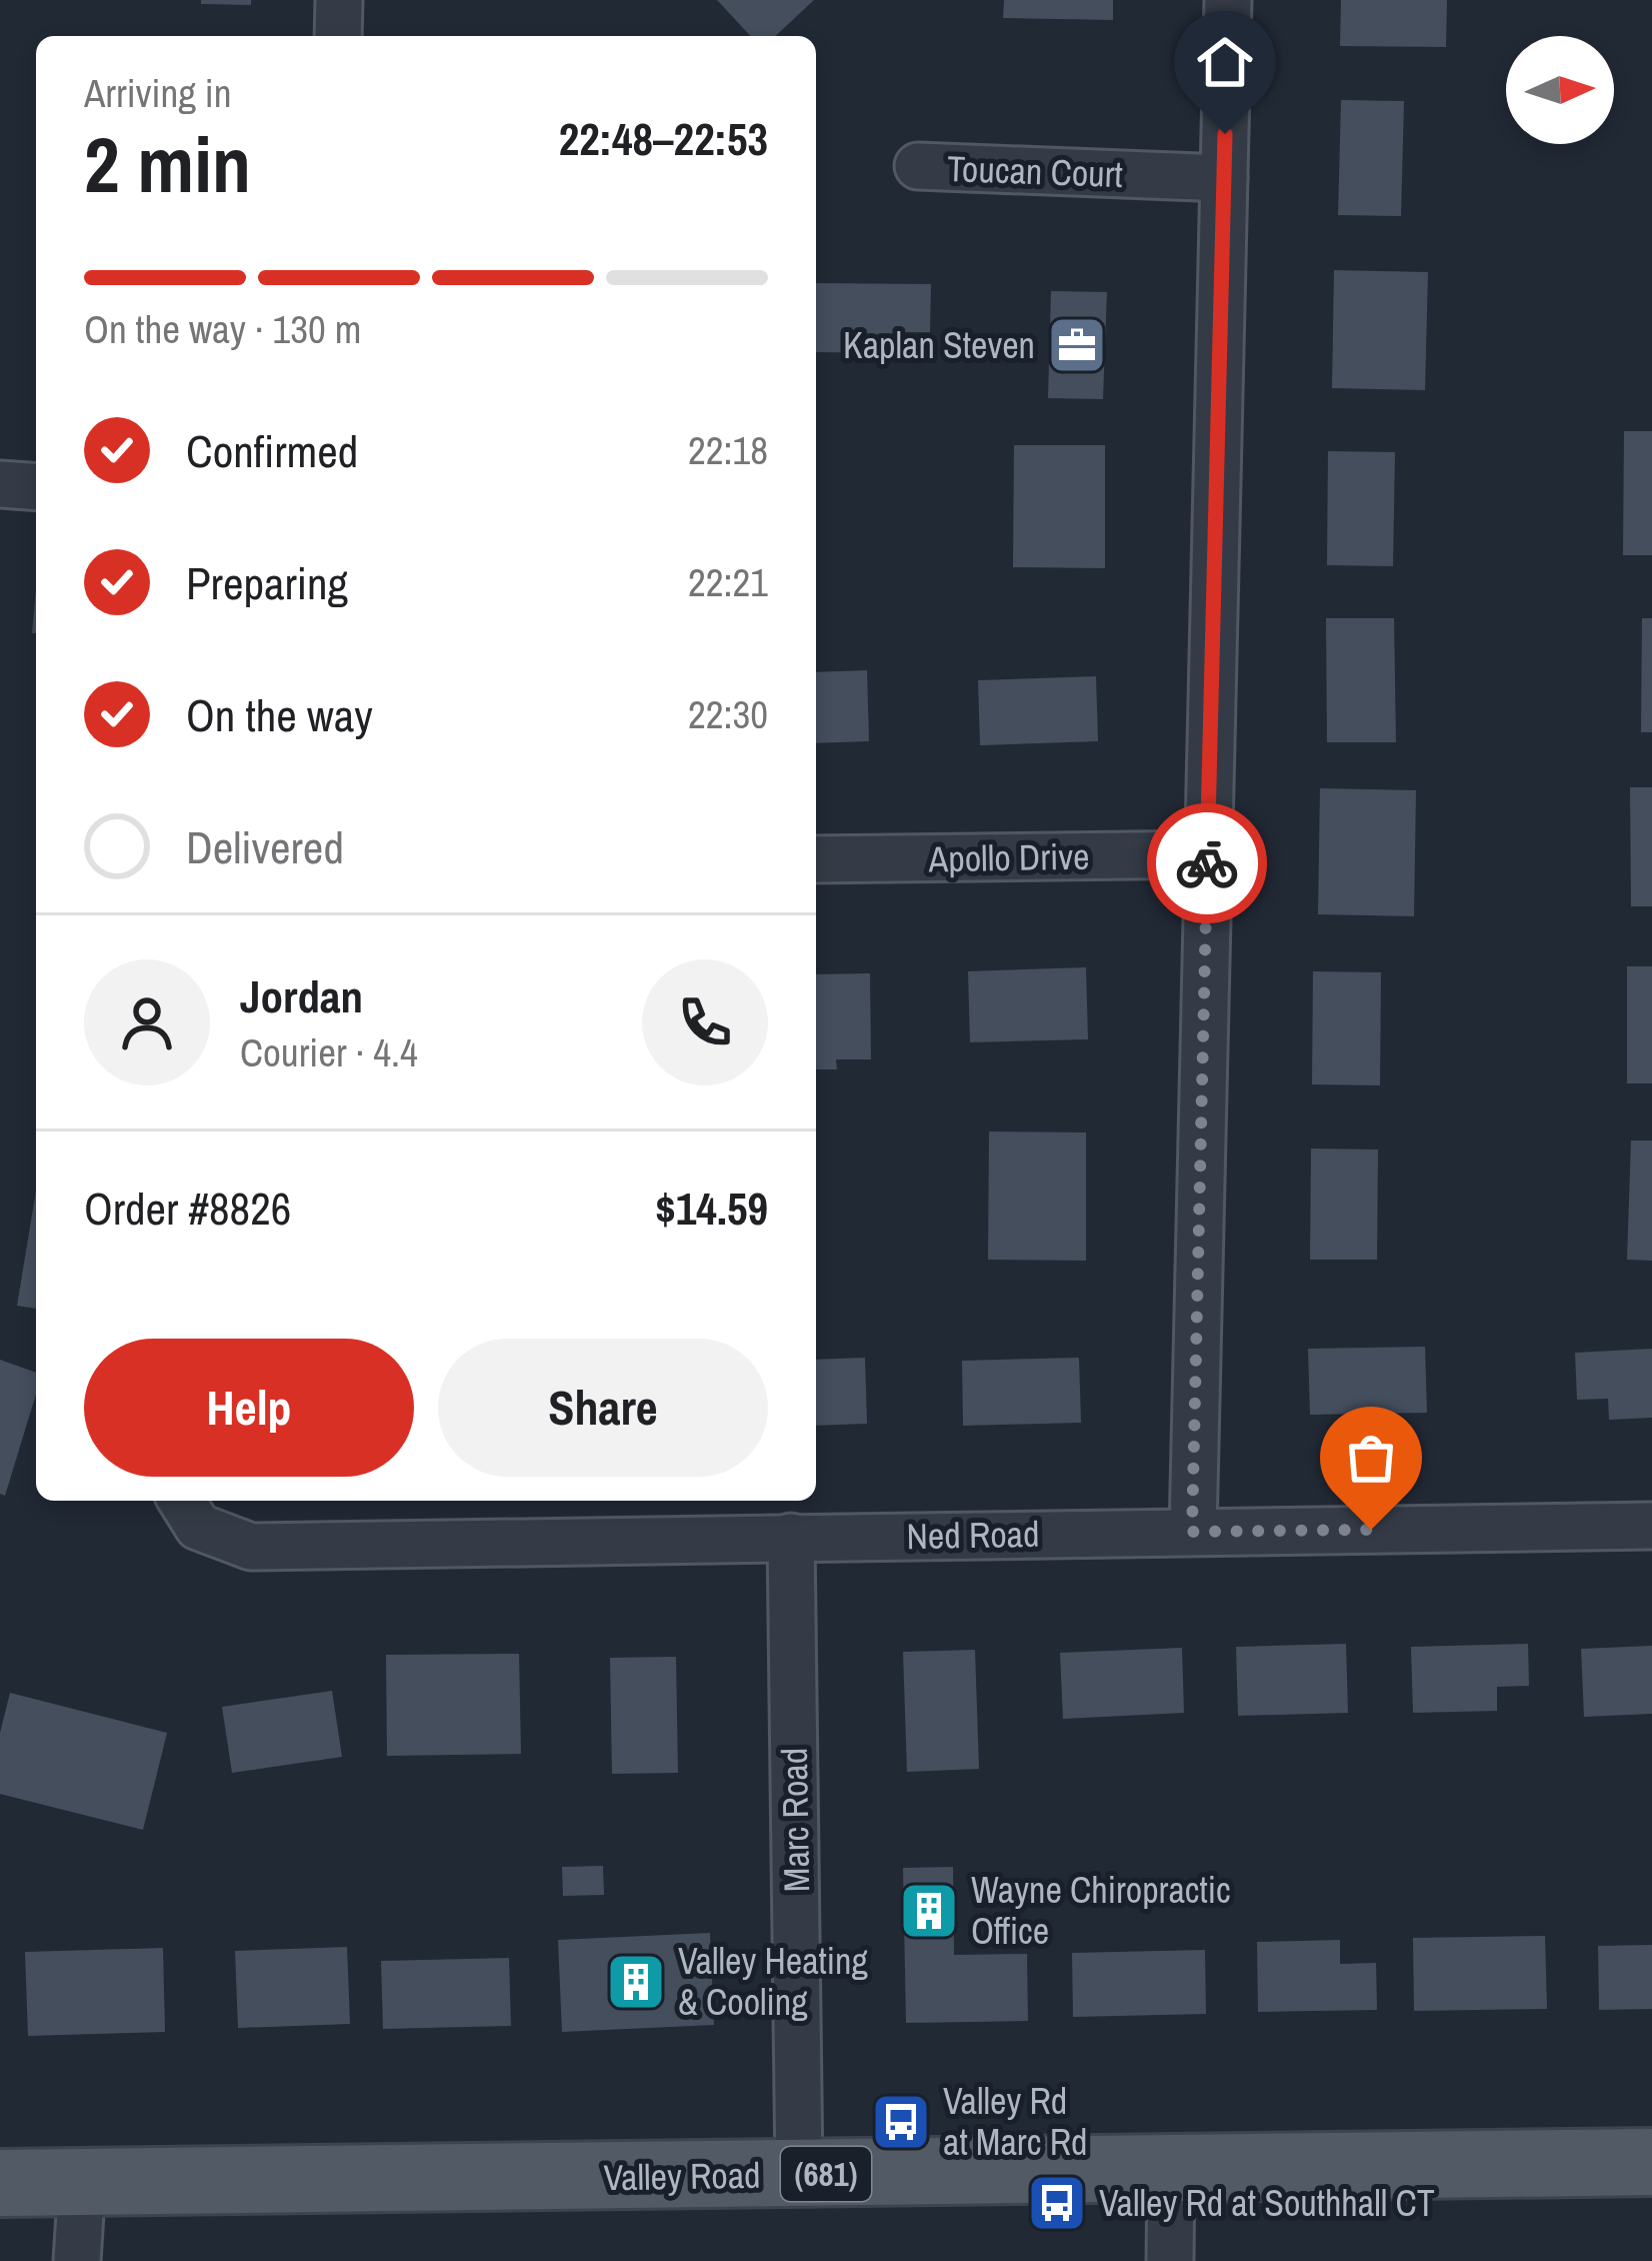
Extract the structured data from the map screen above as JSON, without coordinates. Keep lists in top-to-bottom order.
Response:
{
  "streets": {
    "main road": ["(681)", "Valley Road"],
    "street": [
      "Toucan Court",
      "Apollo Drive",
      "Ned Road",
      "Marc Road"
    ]
  },
  "crossings": [
    ["Ned Road", "Marc Road"],
    ["Marc Road", "Valley Road"]
  ],
  "places": {
    "office": ["Kaplan Steven"],
    "building": ["Wayne Chiropractic Office", "Valley Heating & Cooling"],
    "bus stop": ["Valley Rd at Marc Rd", "Valley Rd at Southhall CT"]
  },
  "north": "right",
  "page": {
    "heading": ["2 min", "Arriving in", "22:48–22:53"],
    "panel": [
      "Jordan",
      "Courier · 4.4",
      "Order #8826",
      "$14.59"
    ],
    "bar": "On the way · 130 m",
    "list": [
      ["Confirmed", "22:18"],
      ["Preparing", "22:21"],
      ["On the way", "22:30"],
      "Delivered"
    ],
    "buttons": ["Help", "Share"]
  }
}
